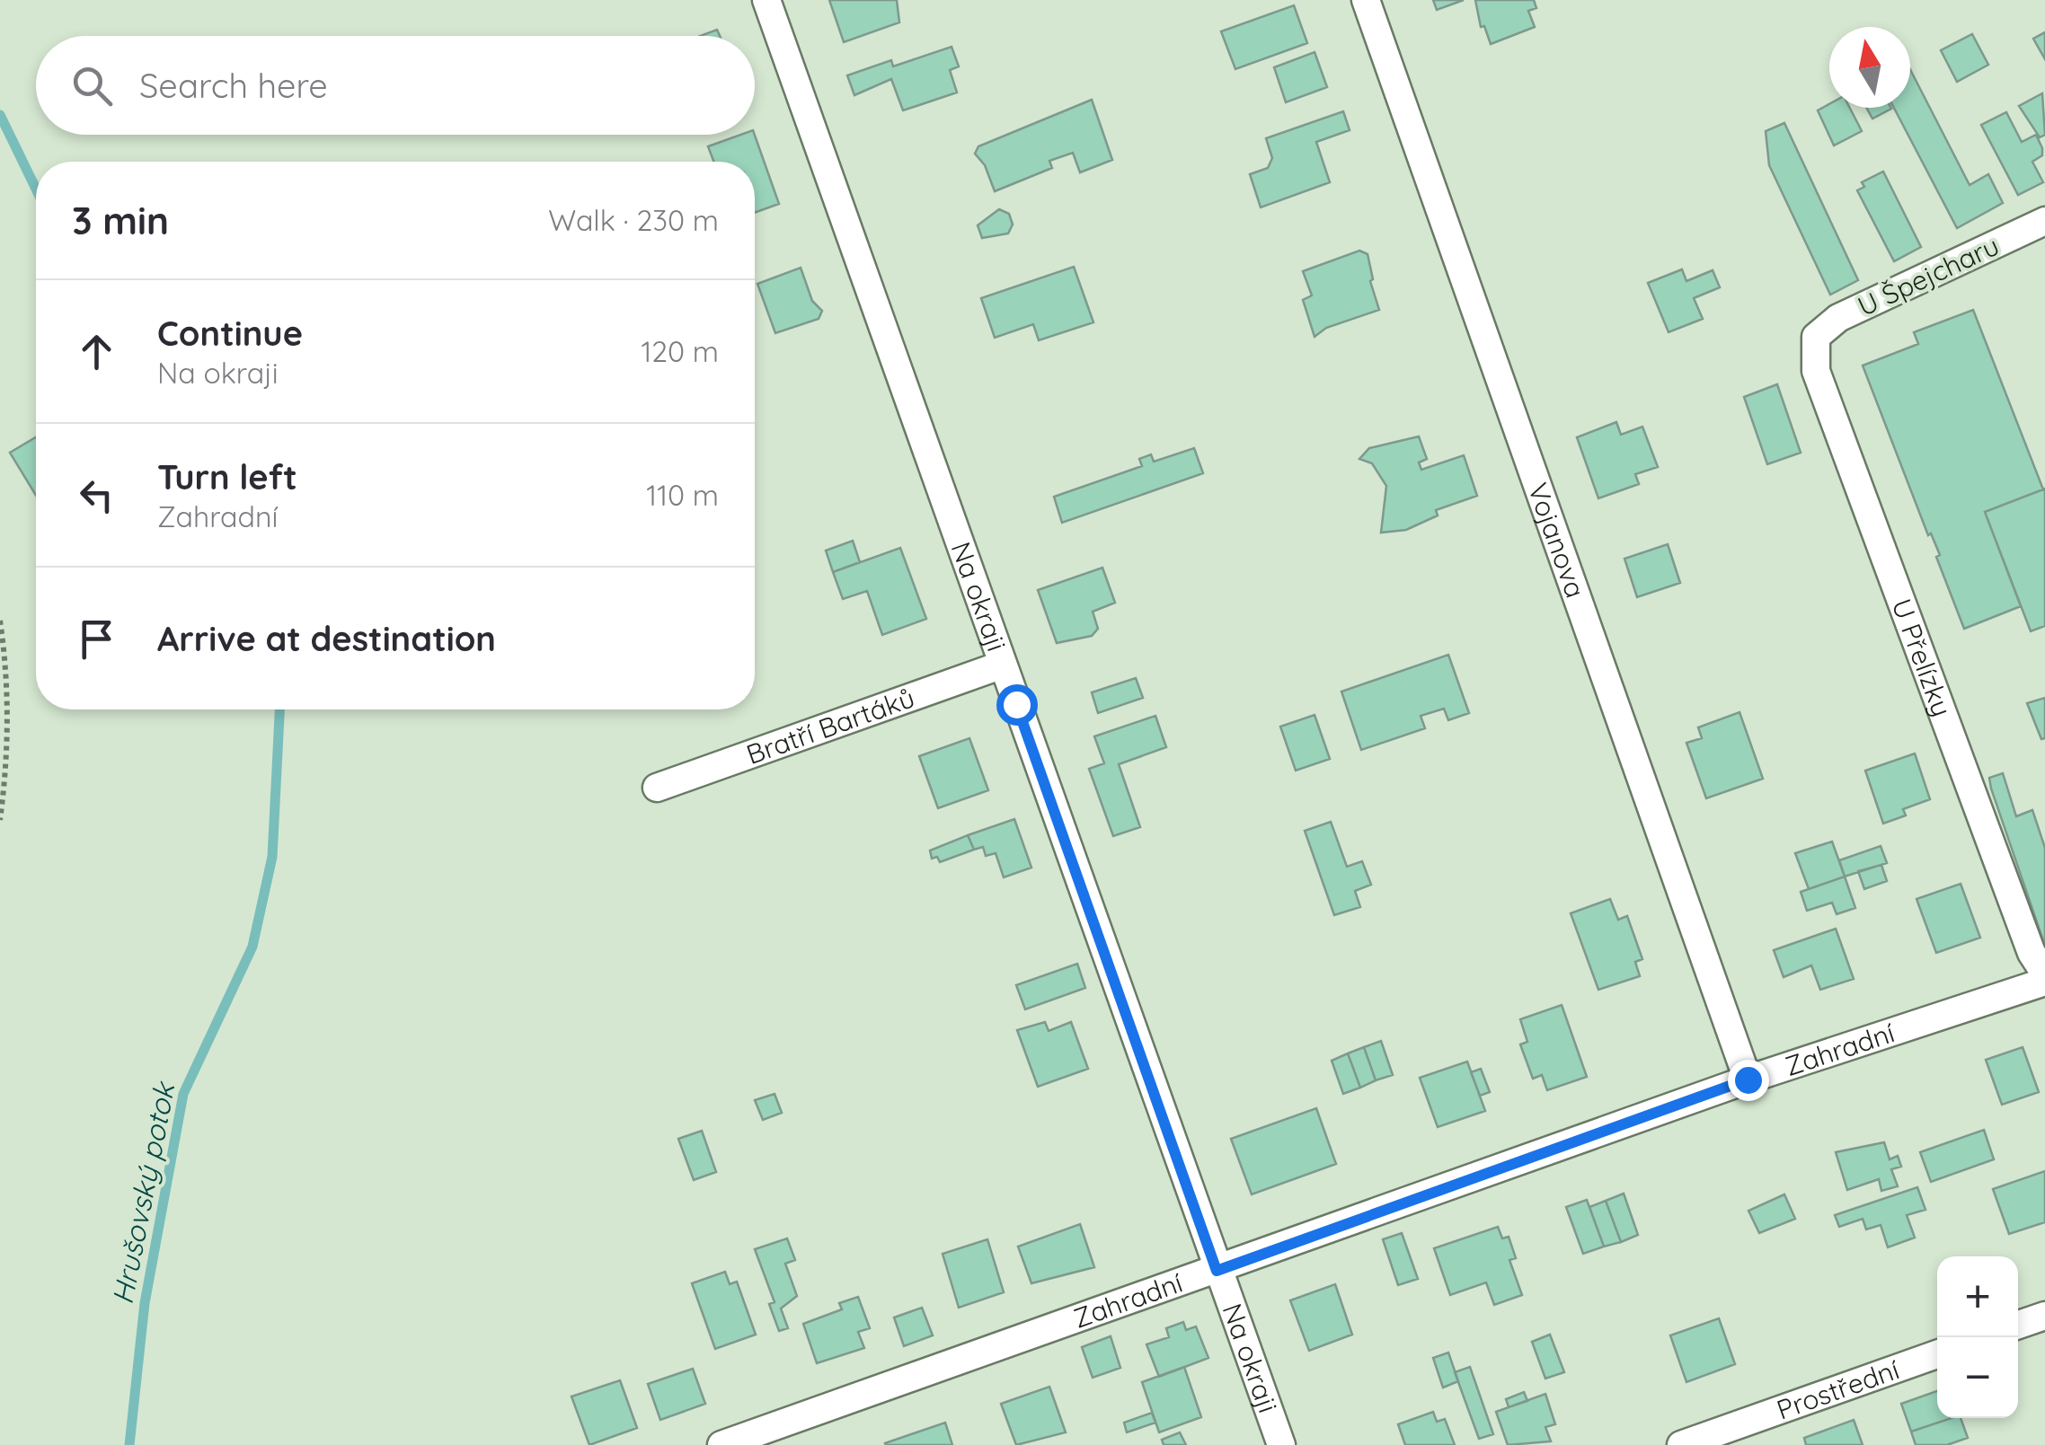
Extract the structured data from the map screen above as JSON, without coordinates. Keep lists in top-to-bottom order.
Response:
{
  "streets": {
    "street": [
      "U Špejcharu",
      "Vojanova",
      "Na okraji",
      "U Přelízky",
      "Bratří Bartáků",
      "Zahradní",
      "Prostřední"
    ]
  },
  "crossings": [
    ["U Špejcharu", "U Přelízky"],
    ["Vojanova", "Zahradní"],
    ["Na okraji", "Bratří Bartáků"],
    ["Na okraji", "Zahradní"]
  ],
  "water": ["Hrušovský potok"],
  "north": "top",
  "page": {
    "search": "Search here",
    "heading": ["3 min", "Walk · 230 m"],
    "list": [
      ["Continue", "Na okraji", "120 m"],
      ["Turn left", "Zahradní", "110 m"],
      "Arrive at destination"
    ],
    "map_buttons": ["+", "−"]
  }
}
